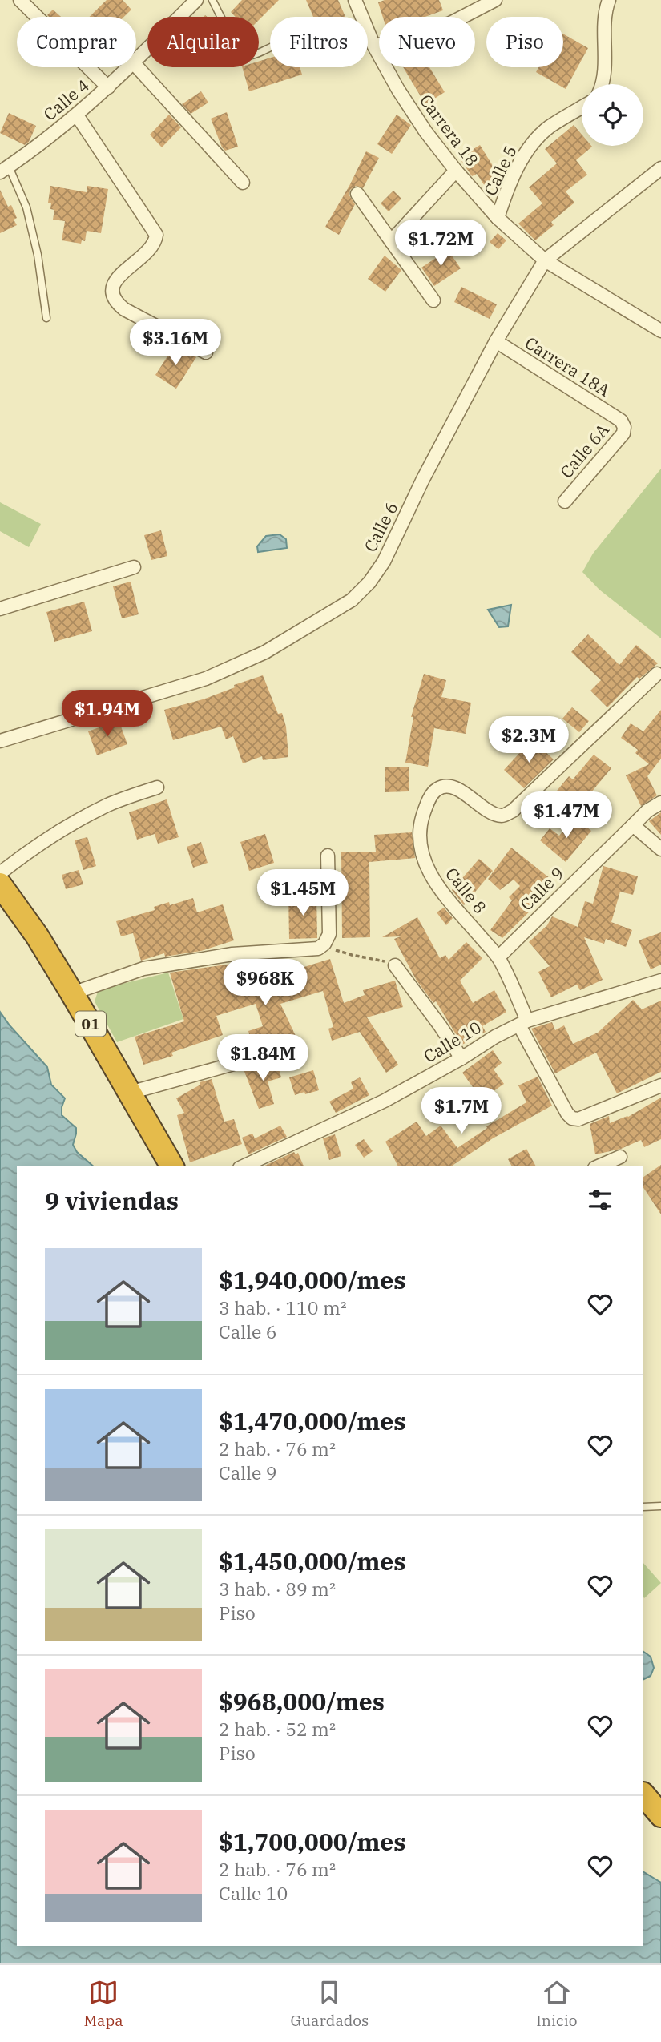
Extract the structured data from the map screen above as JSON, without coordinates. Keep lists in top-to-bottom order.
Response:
{
  "streets": {
    "highway": ["01"],
    "street": [
      "Calle 4",
      "Carrera 18",
      "Calle 5",
      "Carrera 18A",
      "Calle 6A",
      "Calle 6",
      "Calle 9",
      "Calle 8",
      "Calle 10"
    ]
  },
  "crossings": [
    ["Carrera 18", "Calle 5"],
    ["Carrera 18", "Calle 6"],
    ["Carrera 18A", "Calle 6A"],
    ["Carrera 18A", "Calle 6"],
    ["Calle 9", "Calle 8"],
    ["Calle 8", "Calle 10"]
  ],
  "page": {
    "chip": [
      "Comprar",
      "Alquilar",
      "Filtros",
      "Nuevo",
      "Piso"
    ],
    "price": [
      "$1.72M",
      "$3.16M",
      "$1.94M",
      "$2.3M",
      "$1.47M",
      "$1.45M",
      "$968K",
      "$1.84M",
      "$1.7M"
    ],
    "heading": "9 viviendas",
    "list": [
      {
        "name": "$1,940,000/mes",
        "note": "3 hab. · 110 m² · Calle 6"
      },
      {
        "name": "$1,470,000/mes",
        "note": "2 hab. · 76 m² · Calle 9"
      },
      {
        "name": "$1,450,000/mes",
        "note": "3 hab. · 89 m² · Piso"
      },
      {
        "name": "$968,000/mes",
        "note": "2 hab. · 52 m² · Piso"
      },
      {
        "name": "$1,700,000/mes",
        "note": "2 hab. · 76 m² · Calle 10"
      }
    ],
    "tabs": ["Mapa", "Guardados", "Inicio"]
  }
}
